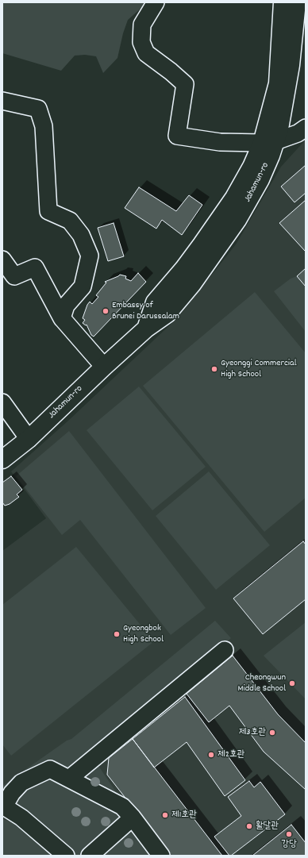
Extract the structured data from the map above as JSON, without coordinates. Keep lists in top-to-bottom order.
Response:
{
  "streets": {
    "main road": ["Jahamun-ro"]
  },
  "places": [
    "Embassy of Brunei Darussalam",
    "Gyeonggi Commercial High School",
    "Gyeongbok High School",
    "Cheongwun Middle School",
    "제3호관",
    "제2호관",
    "제1호관",
    "활달관",
    "강당"
  ]
}
